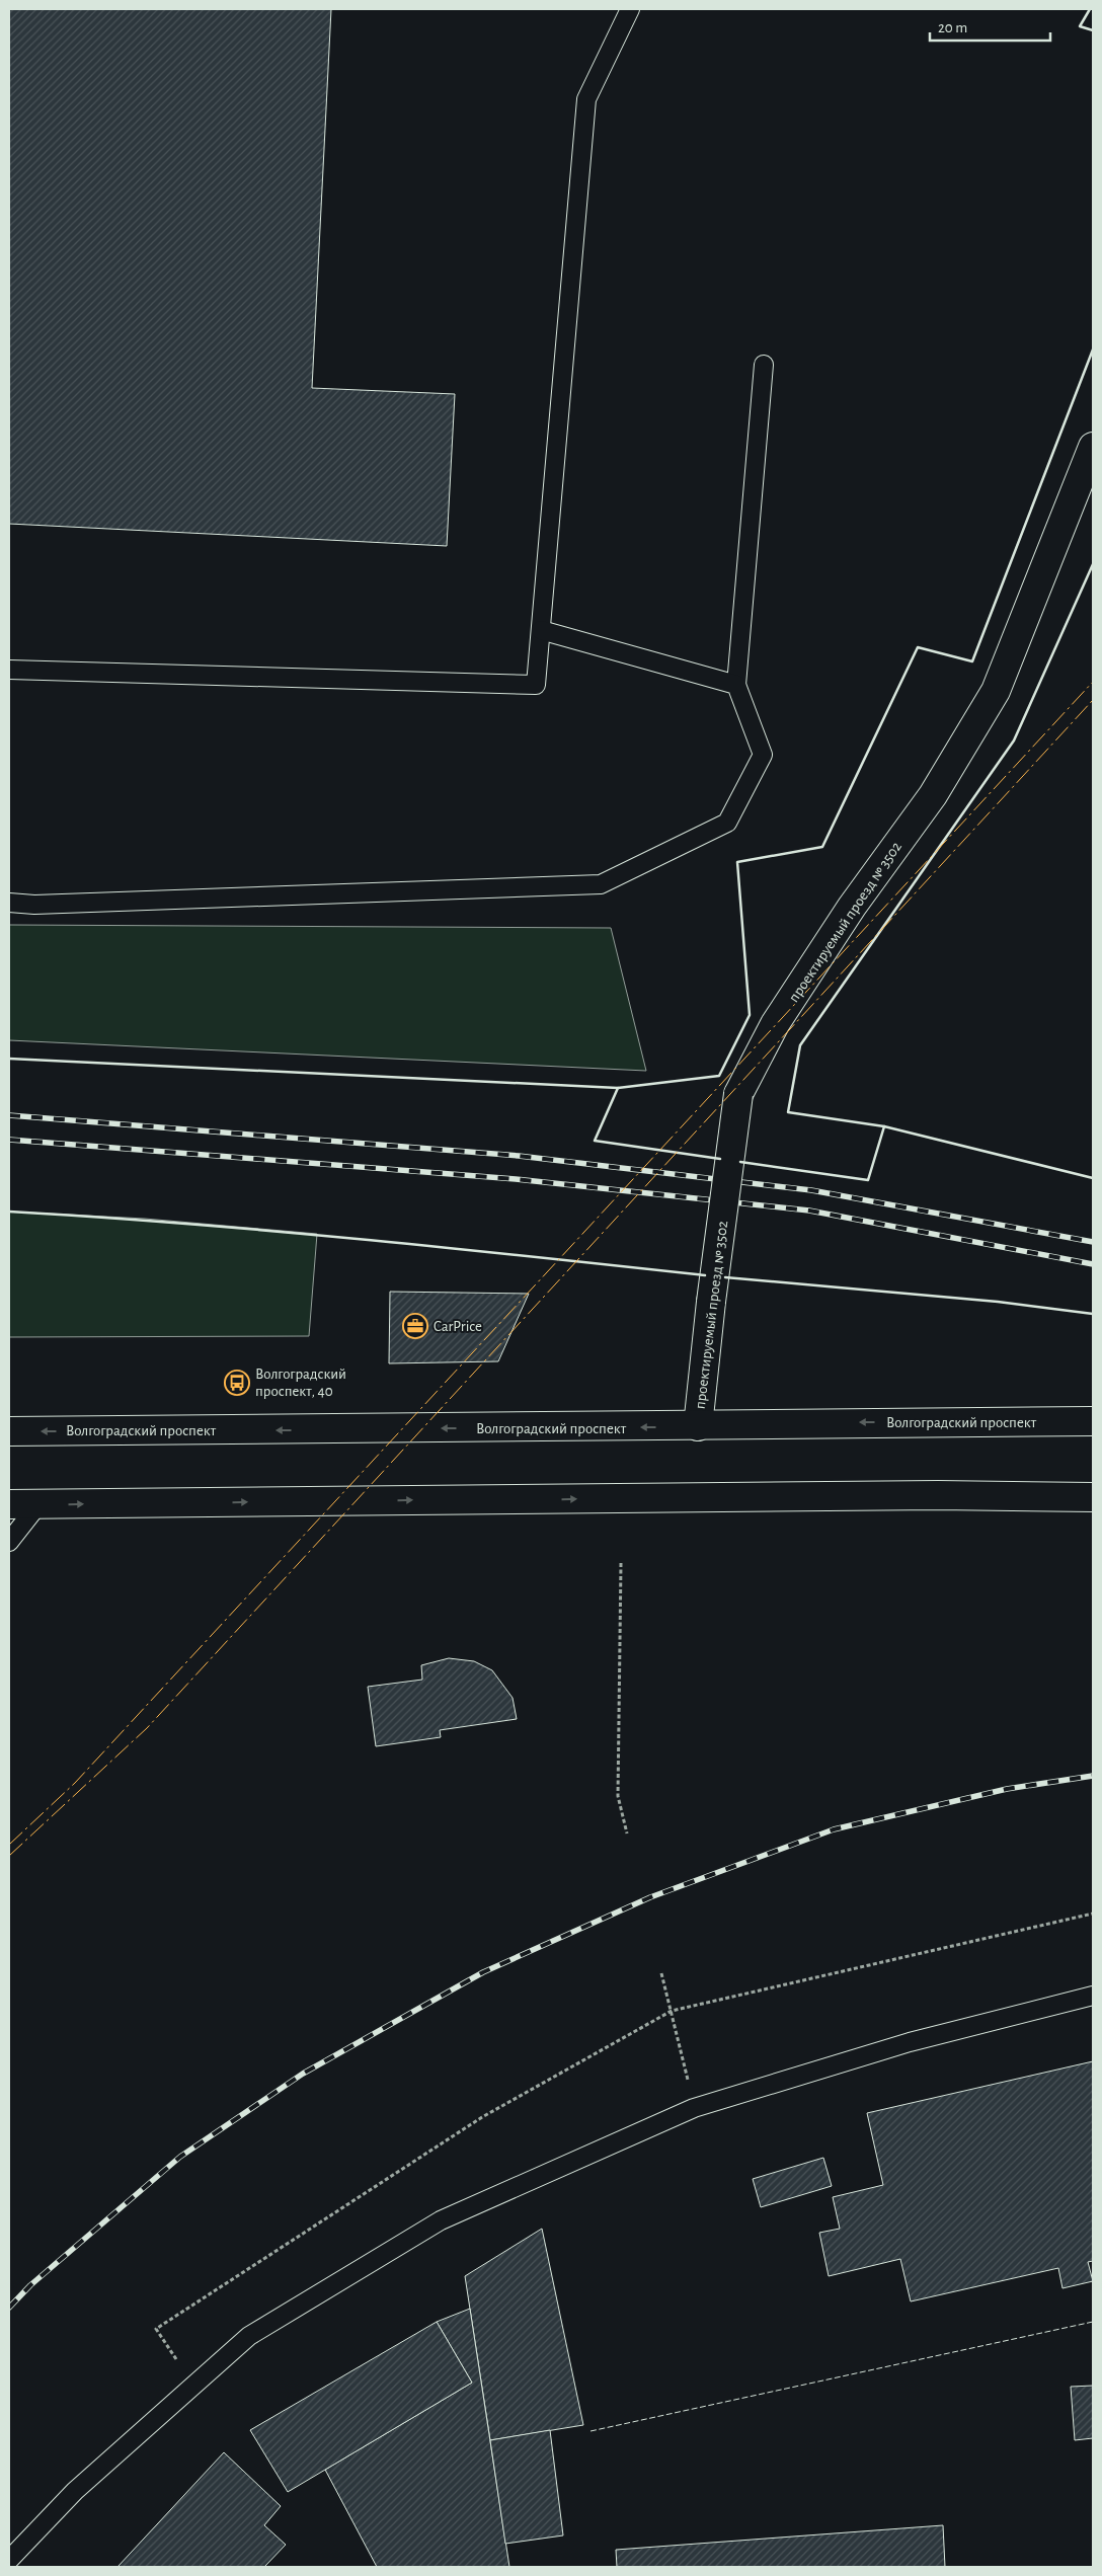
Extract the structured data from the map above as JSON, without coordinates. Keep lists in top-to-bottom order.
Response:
{
  "streets": {
    "main road": ["проектируемый проезд № 3502", "Волгоградский проспект"]
  },
  "crossings": [
    ["проектируемый проезд № 3502", "Волгоградский проспект"]
  ],
  "places": {
    "office": ["CarPrice"],
    "bus stop": ["Волгоградский проспект, 40"]
  },
  "scale_bar": "20 m"
}
